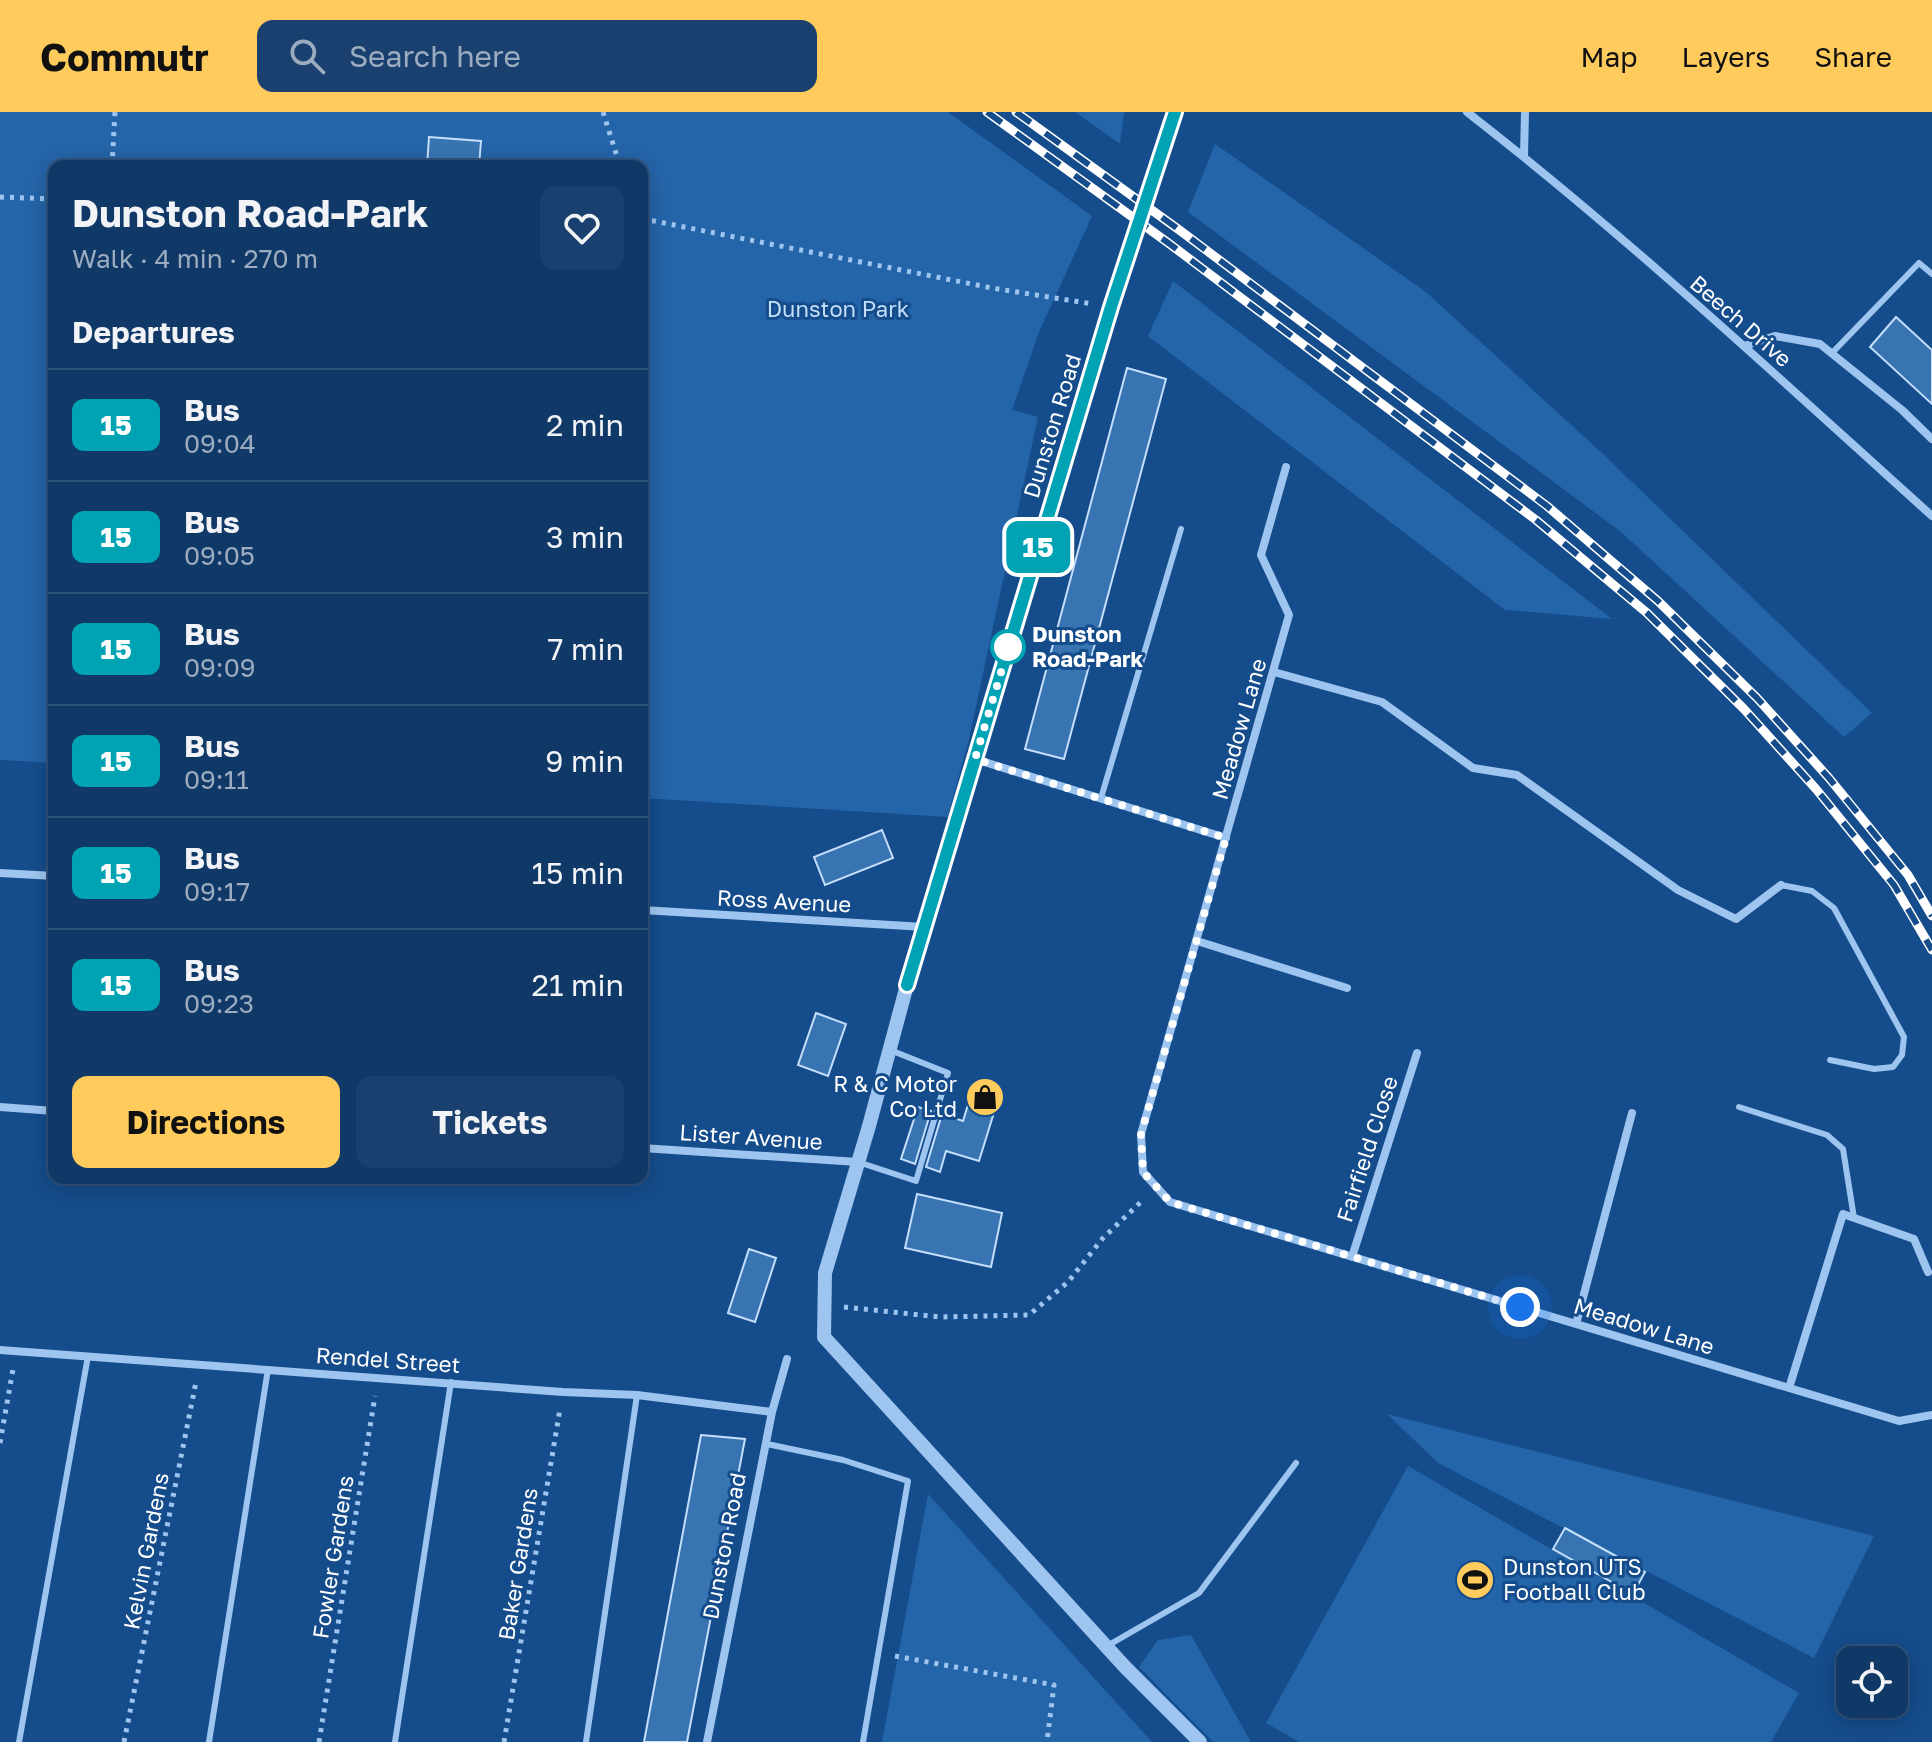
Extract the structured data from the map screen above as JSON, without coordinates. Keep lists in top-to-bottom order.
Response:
{
  "streets": {
    "street": [
      "Beech Drive",
      "Dunston Road",
      "Meadow Lane",
      "Ross Avenue",
      "Lister Avenue",
      "Fairfield Close",
      "Rendel Street"
    ],
    "path": ["Kelvin Gardens", "Fowler Gardens", "Baker Gardens"]
  },
  "crossings": [
    ["Dunston Road", "Ross Avenue"],
    ["Dunston Road", "Lister Avenue"],
    ["Dunston Road", "Rendel Street"],
    ["Meadow Lane", "Fairfield Close"],
    ["Rendel Street", "Kelvin Gardens"],
    ["Rendel Street", "Fowler Gardens"],
    ["Rendel Street", "Baker Gardens"]
  ],
  "parks": ["Dunston Park"],
  "places": {
    "other": ["Dunston Road-Park"],
    "shop": ["R & C Motor Co Ltd"],
    "sports": ["Dunston UTS Football Club"]
  },
  "lines": ["bus line 15"],
  "page": {
    "header": "Commutr",
    "search": "Search here",
    "nav": ["Map", "Layers", "Share"],
    "on_map": "15",
    "heading": [
      ["Dunston Road-Park", "Walk · 4 min · 270 m"],
      "Departures"
    ],
    "list": [
      {
        "mark": "15",
        "name": "Bus",
        "note": "09:04",
        "value": "2 min"
      },
      {
        "mark": "15",
        "name": "Bus",
        "note": "09:05",
        "value": "3 min"
      },
      {
        "mark": "15",
        "name": "Bus",
        "note": "09:09",
        "value": "7 min"
      },
      {
        "mark": "15",
        "name": "Bus",
        "note": "09:11",
        "value": "9 min"
      },
      {
        "mark": "15",
        "name": "Bus",
        "note": "09:17",
        "value": "15 min"
      },
      {
        "mark": "15",
        "name": "Bus",
        "note": "09:23",
        "value": "21 min"
      }
    ],
    "buttons": ["Directions", "Tickets"]
  }
}
